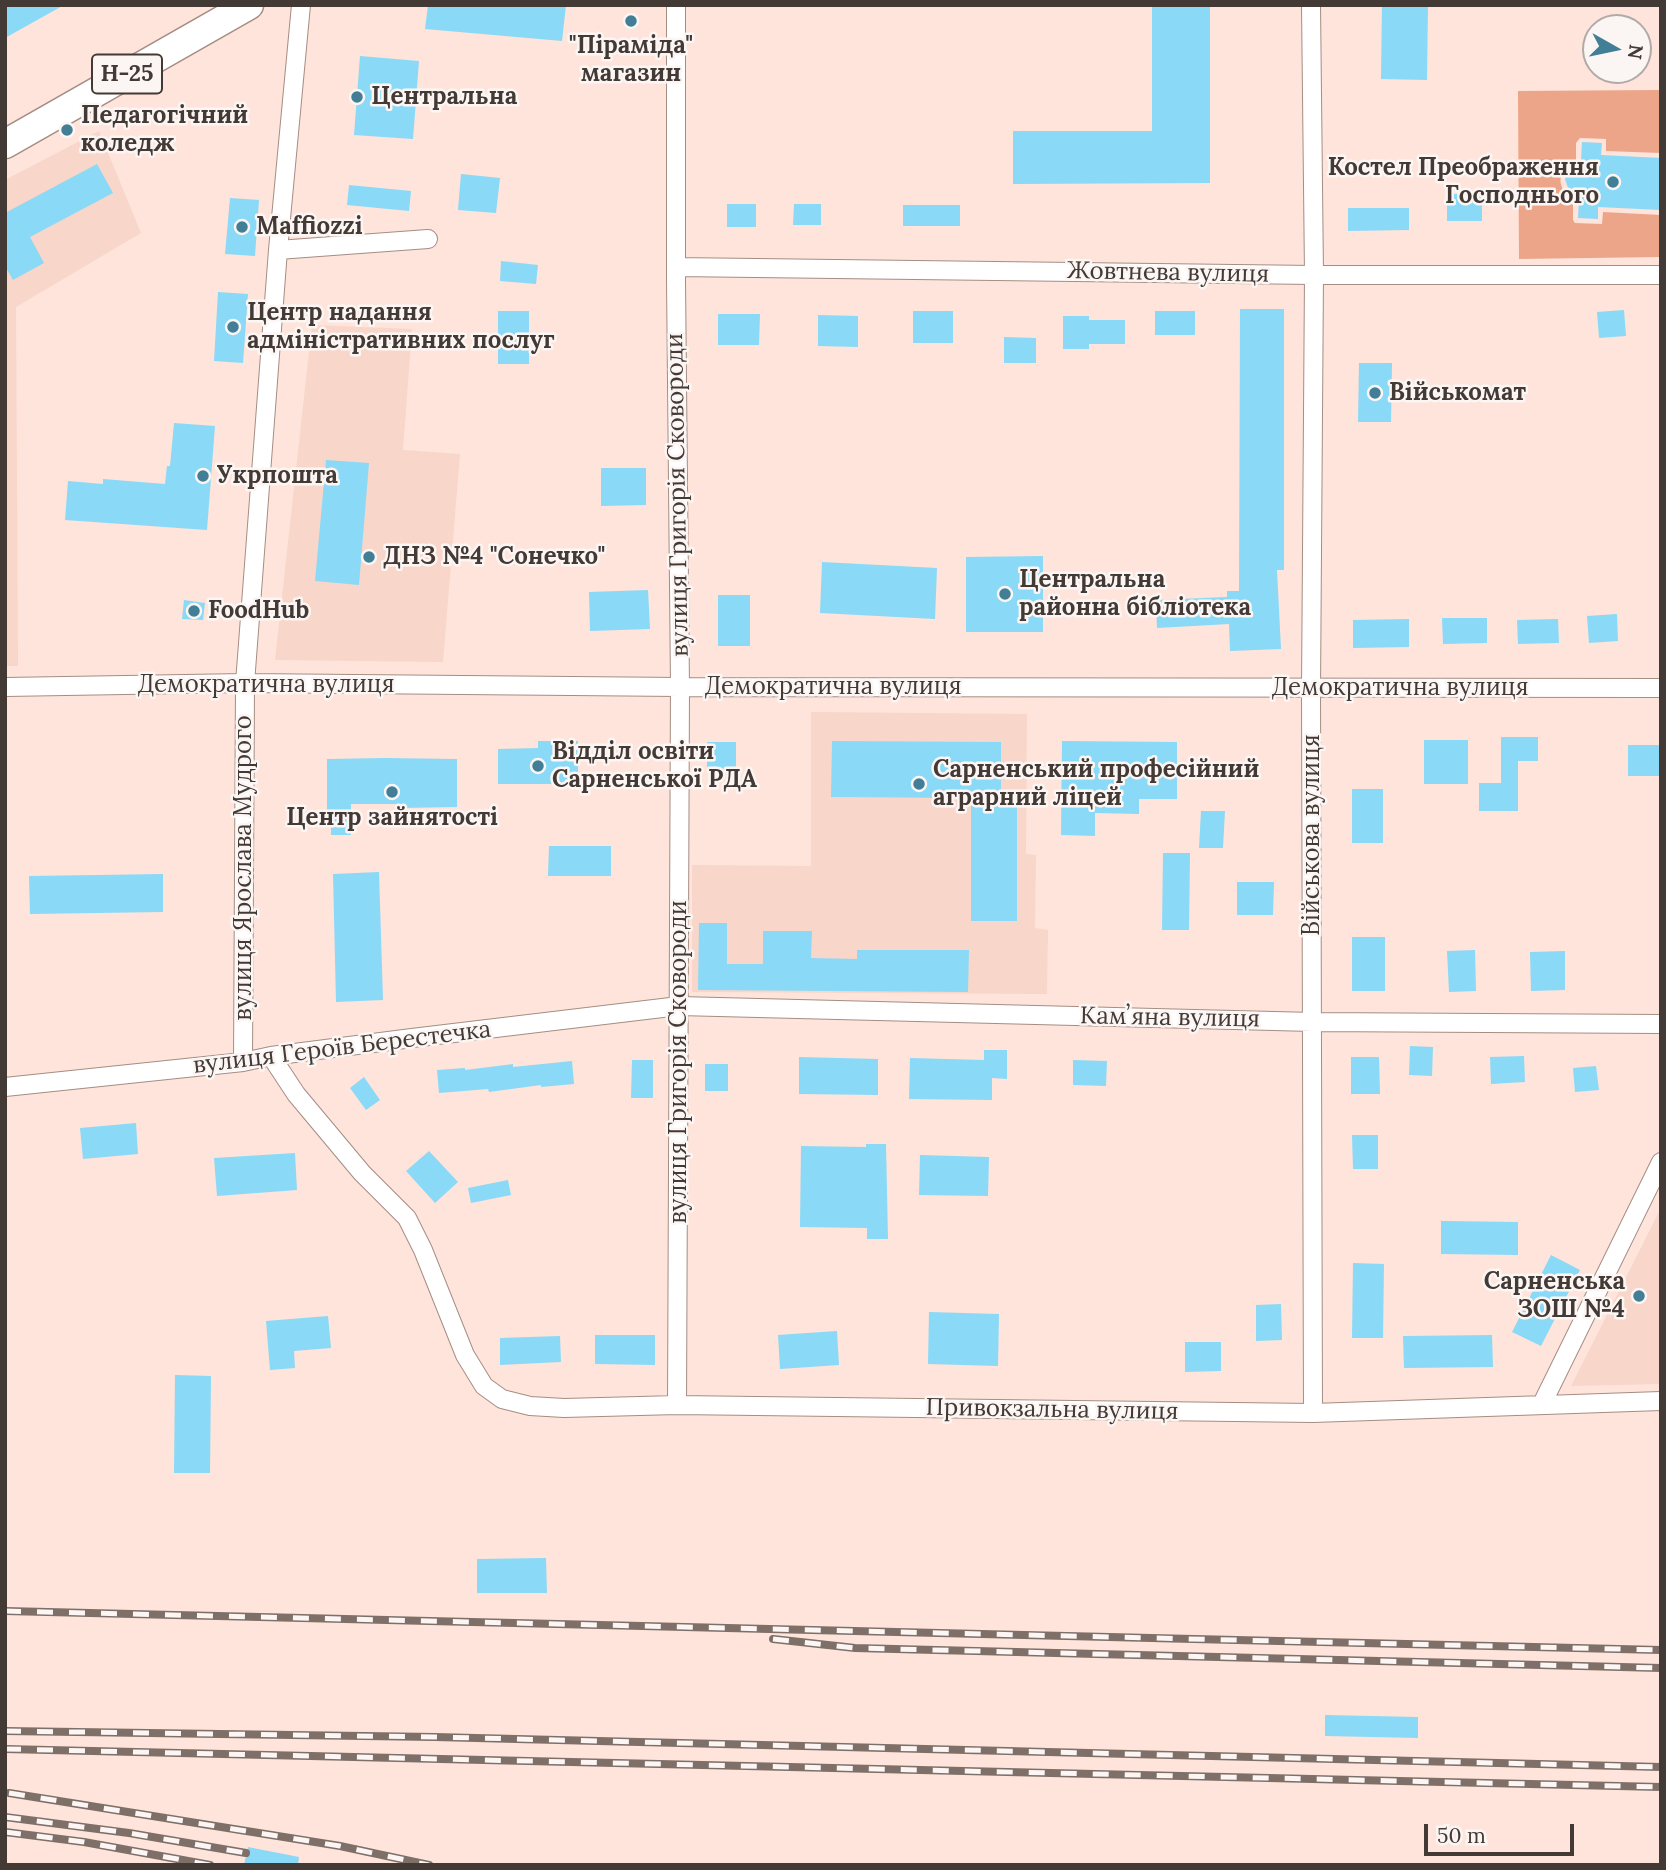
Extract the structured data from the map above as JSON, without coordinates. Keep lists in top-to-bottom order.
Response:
{
  "streets": {
    "main road": ["Н-25"],
    "street": [
      "Жовтнева вулиця",
      "вулиця Григорія Сковороди",
      "Демократична вулиця",
      "Військова вулиця",
      "вулиця Ярослава Мудрого",
      "Камʼяна вулиця",
      "вулиця Героїв Берестечка",
      "Привокзальна вулиця"
    ]
  },
  "crossings": [
    ["Жовтнева вулиця", "вулиця Григорія Сковороди"],
    ["Жовтнева вулиця", "Військова вулиця"],
    ["вулиця Григорія Сковороди", "Демократична вулиця"],
    ["вулиця Григорія Сковороди", "Камʼяна вулиця"],
    ["вулиця Григорія Сковороди", "вулиця Героїв Берестечка"],
    ["вулиця Григорія Сковороди", "Привокзальна вулиця"],
    ["Демократична вулиця", "Військова вулиця"],
    ["Демократична вулиця", "вулиця Ярослава Мудрого"],
    ["Військова вулиця", "Камʼяна вулиця"],
    ["Військова вулиця", "Привокзальна вулиця"],
    ["вулиця Ярослава Мудрого", "вулиця Героїв Берестечка"],
    ["Камʼяна вулиця", "вулиця Героїв Берестечка"],
    ["вулиця Героїв Берестечка", "Привокзальна вулиця"]
  ],
  "places": [
    "\"Піраміда\" магазин",
    "Центральна",
    "Педагогічний коледж",
    "Костел Преображення Господнього",
    "Maffiozzi",
    "Центр надання адміністративних послуг",
    "Військомат",
    "Укрпошта",
    "ДНЗ №4 \"Сонечко\"",
    "Центральна районна бібліотека",
    "FoodHub",
    "Відділ освіти Сарненської РДА",
    "Сарненський професійний аграрний ліцей",
    "Центр зайнятості",
    "Сарненська ЗОШ №4"
  ],
  "scale_bar": "50 m",
  "north": "right"
}
